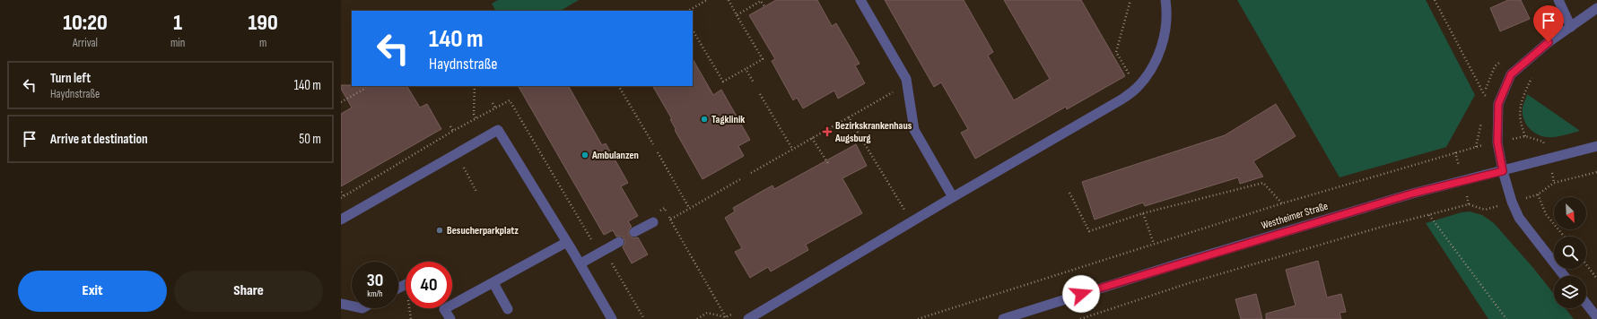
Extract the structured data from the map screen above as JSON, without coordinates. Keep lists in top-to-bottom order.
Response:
{
  "streets": {
    "street": ["Westheimer Straße"]
  },
  "places": {
    "other": ["Tagklinik", "Ambulanzen", "Besucherparkplatz"],
    "health": ["Bezirkskrankenhaus Augsburg"]
  },
  "north": "bottom right",
  "page": {
    "eta": [
      "10:20",
      "Arrival",
      "1",
      "min",
      "190",
      "m"
    ],
    "turn": ["140 m", "Haydnstraße"],
    "list": [
      {
        "name": "Turn left",
        "note": "Haydnstraße",
        "value": "140 m"
      },
      {
        "name": "Arrive at destination",
        "value": "50 m"
      }
    ],
    "speed": "30 km/h",
    "limit": "40",
    "buttons": ["Exit", "Share"]
  }
}
